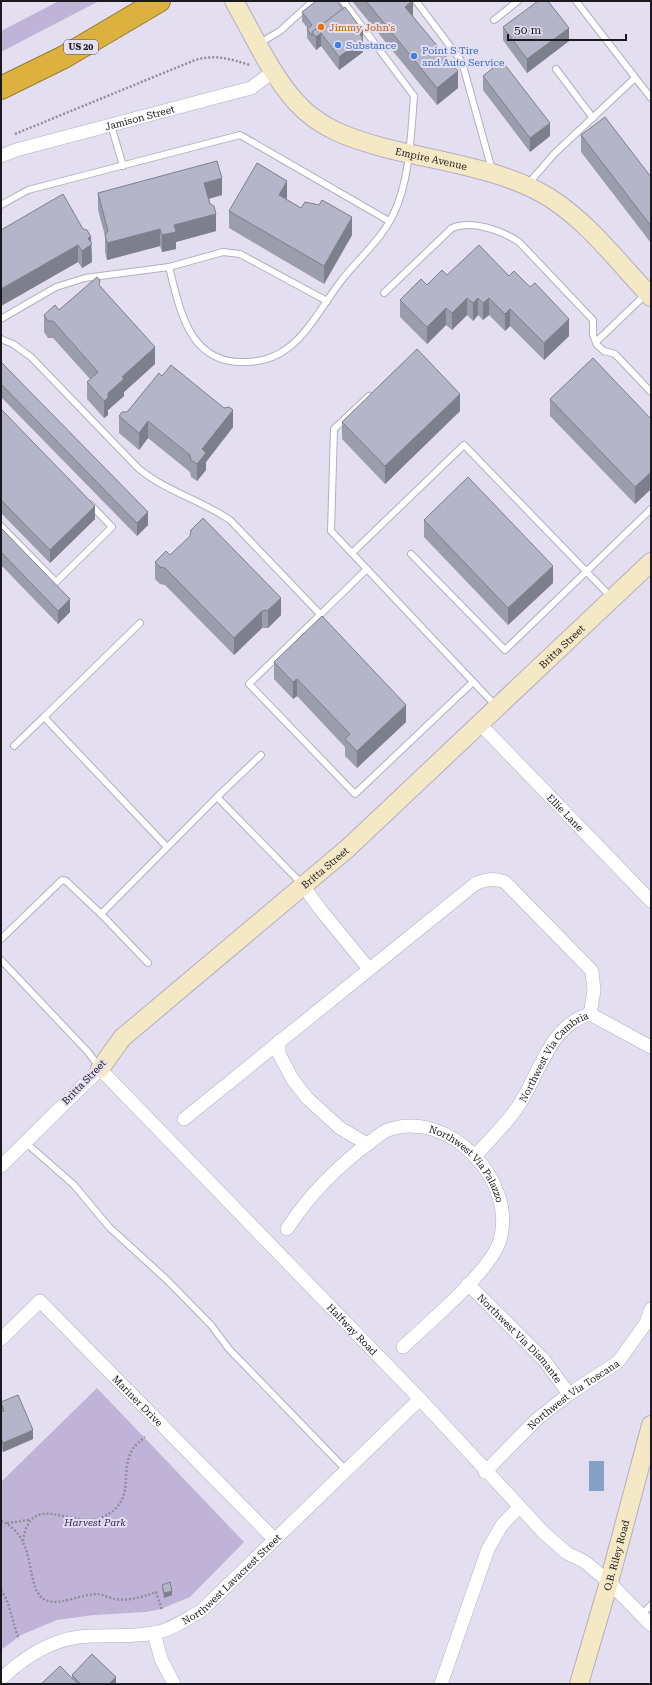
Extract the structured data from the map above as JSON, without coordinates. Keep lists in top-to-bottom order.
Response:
{
  "streets": {
    "highway": ["US 20"],
    "street": [
      "Jamison Street",
      "Empire Avenue",
      "Britta Street",
      "Ellie Lane",
      "Northwest Via Cambria",
      "Northwest Via Palazzo",
      "Halfway Road",
      "Northwest Via Diamante",
      "Northwest Via Toscana",
      "Mariner Drive",
      "O.B. Riley Road",
      "Northwest Lavacrest Street"
    ]
  },
  "crossings": [
    ["Jamison Street", "Empire Avenue"],
    ["Britta Street", "Ellie Lane"],
    ["Britta Street", "Halfway Road"],
    ["Northwest Via Cambria", "Northwest Via Palazzo"],
    ["Northwest Via Palazzo", "Northwest Via Diamante"],
    ["Halfway Road", "Northwest Via Toscana"],
    ["Halfway Road", "O.B. Riley Road"],
    ["Halfway Road", "Northwest Lavacrest Street"],
    ["Northwest Via Diamante", "Northwest Via Toscana"],
    ["Mariner Drive", "Northwest Lavacrest Street"]
  ],
  "parks": ["Harvest Park"],
  "places": ["Jimmy John's", "Substance", "Point S Tire and Auto Service"],
  "scale_bar": "50 m"
}
